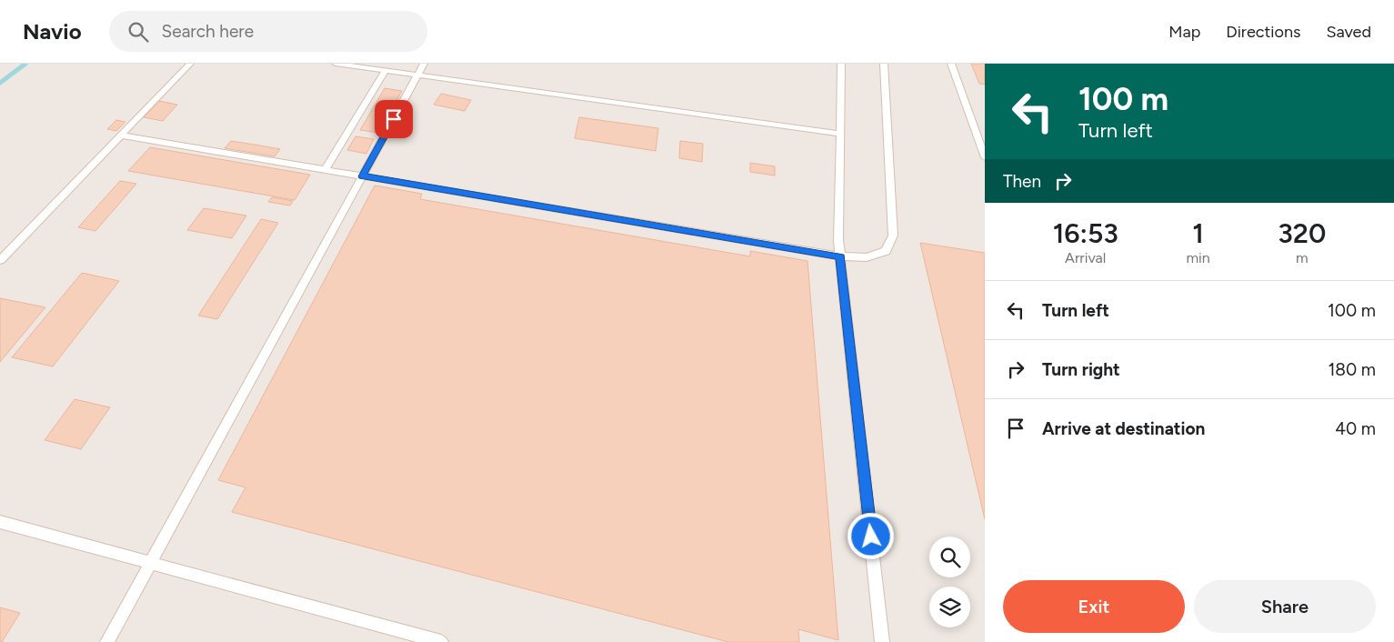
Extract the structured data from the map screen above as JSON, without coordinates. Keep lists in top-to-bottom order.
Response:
{
  "page": {
    "header": "Navio",
    "search": "Search here",
    "nav": ["Map", "Directions", "Saved"],
    "turn": ["100 m", "Turn left"],
    "then": "Then",
    "eta": [
      "16:53",
      "Arrival",
      "1",
      "min",
      "320",
      "m"
    ],
    "list": [
      {
        "name": "Turn left",
        "value": "100 m"
      },
      {
        "name": "Turn right",
        "value": "180 m"
      },
      {
        "name": "Arrive at destination",
        "value": "40 m"
      }
    ],
    "buttons": ["Exit", "Share"]
  }
}
